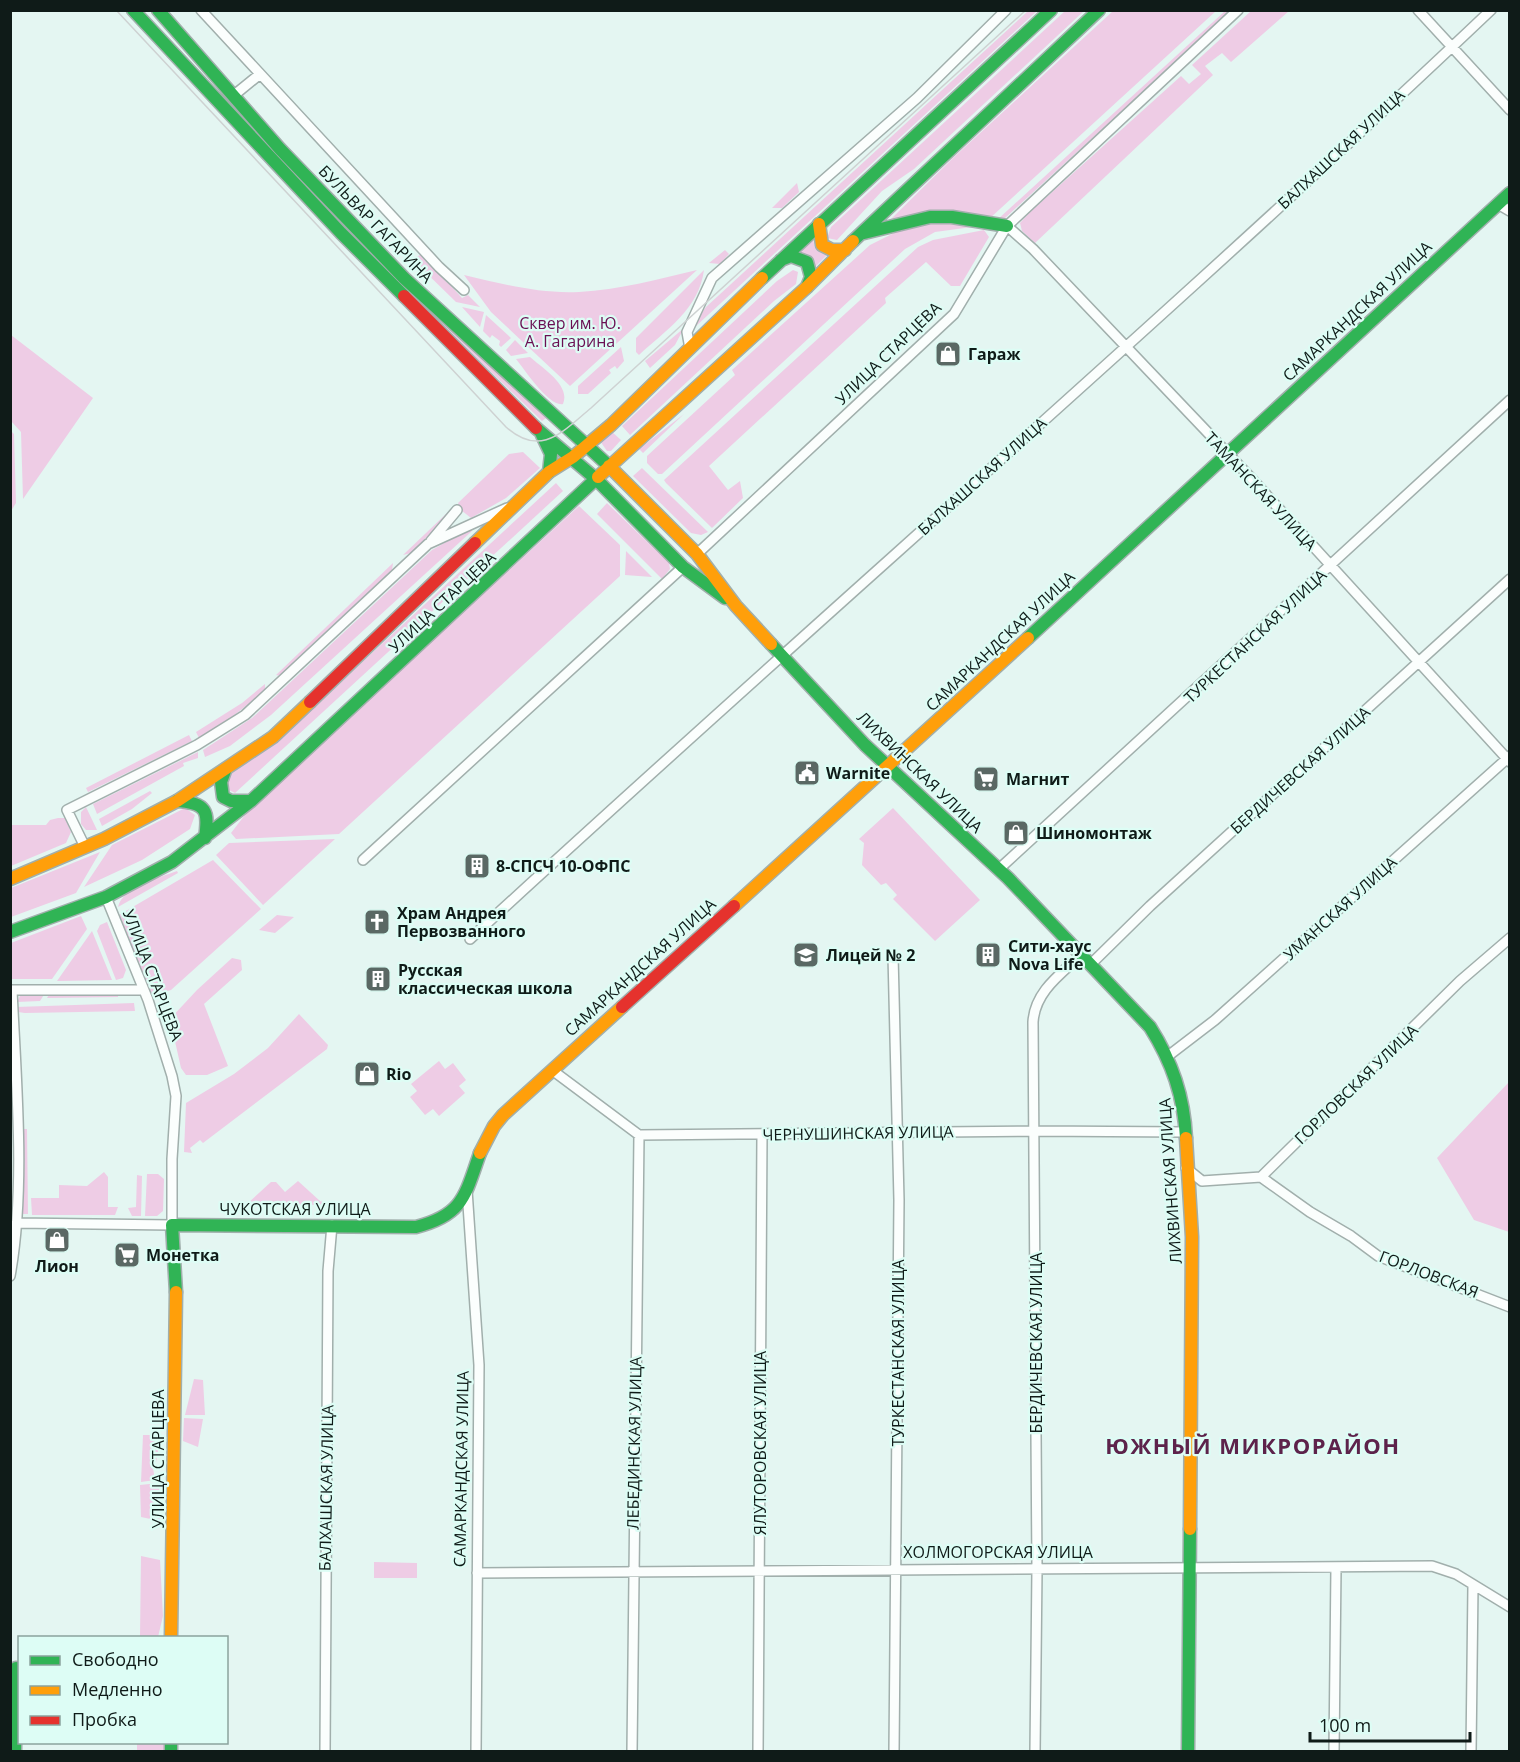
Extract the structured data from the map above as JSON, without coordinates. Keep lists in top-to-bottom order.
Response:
{
  "streets": {
    "main road": [
      "БУЛЬВАР ГАГАРИНА",
      "САМАРКАНДСКАЯ УЛИЦА",
      "УЛИЦА СТАРЦЕВА",
      "ЛИХВИНСКАЯ УЛИЦА",
      "ЧУКОТСКАЯ УЛИЦА"
    ],
    "street": [
      "БАЛХАШСКАЯ УЛИЦА",
      "ТАМАНСКАЯ УЛИЦА",
      "ТУРКЕСТАНСКАЯ УЛИЦА",
      "БЕРДИЧЕВСКАЯ УЛИЦА",
      "УМАНСКАЯ УЛИЦА",
      "ГОРЛОВСКАЯ УЛИЦА",
      "ЧЕРНУШИНСКАЯ УЛИЦА",
      "ГОРЛОВСКАЯ",
      "ЛЕБЕДИНСКАЯ УЛИЦА",
      "ЯЛУТОРОВСКАЯ УЛИЦА",
      "ХОЛМОГОРСКАЯ УЛИЦА"
    ]
  },
  "crossings": [
    ["БАЛХАШСКАЯ УЛИЦА", "ТАМАНСКАЯ УЛИЦА"],
    ["БАЛХАШСКАЯ УЛИЦА", "ЛИХВИНСКАЯ УЛИЦА"],
    ["БАЛХАШСКАЯ УЛИЦА", "ЧУКОТСКАЯ УЛИЦА"],
    ["БУЛЬВАР ГАГАРИНА", "УЛИЦА СТАРЦЕВА"],
    ["БУЛЬВАР ГАГАРИНА", "ЛИХВИНСКАЯ УЛИЦА"],
    ["САМАРКАНДСКАЯ УЛИЦА", "ТАМАНСКАЯ УЛИЦА"],
    ["САМАРКАНДСКАЯ УЛИЦА", "ЛИХВИНСКАЯ УЛИЦА"],
    ["САМАРКАНДСКАЯ УЛИЦА", "ЧУКОТСКАЯ УЛИЦА"],
    ["САМАРКАНДСКАЯ УЛИЦА", "ХОЛМОГОРСКАЯ УЛИЦА"],
    ["УЛИЦА СТАРЦЕВА", "ТАМАНСКАЯ УЛИЦА"],
    ["УЛИЦА СТАРЦЕВА", "ЧУКОТСКАЯ УЛИЦА"],
    ["ТАМАНСКАЯ УЛИЦА", "ТУРКЕСТАНСКАЯ УЛИЦА"],
    ["ТАМАНСКАЯ УЛИЦА", "БЕРДИЧЕВСКАЯ УЛИЦА"],
    ["ТАМАНСКАЯ УЛИЦА", "УМАНСКАЯ УЛИЦА"],
    ["ТУРКЕСТАНСКАЯ УЛИЦА", "ЛИХВИНСКАЯ УЛИЦА"],
    ["ТУРКЕСТАНСКАЯ УЛИЦА", "ЧЕРНУШИНСКАЯ УЛИЦА"],
    ["ТУРКЕСТАНСКАЯ УЛИЦА", "ХОЛМОГОРСКАЯ УЛИЦА"],
    ["БЕРДИЧЕВСКАЯ УЛИЦА", "ЛИХВИНСКАЯ УЛИЦА"],
    ["БЕРДИЧЕВСКАЯ УЛИЦА", "ЧЕРНУШИНСКАЯ УЛИЦА"],
    ["БЕРДИЧЕВСКАЯ УЛИЦА", "ХОЛМОГОРСКАЯ УЛИЦА"],
    ["ЛИХВИНСКАЯ УЛИЦА", "УМАНСКАЯ УЛИЦА"],
    ["ЛИХВИНСКАЯ УЛИЦА", "ЧЕРНУШИНСКАЯ УЛИЦА"],
    ["ЛИХВИНСКАЯ УЛИЦА", "ХОЛМОГОРСКАЯ УЛИЦА"],
    ["ГОРЛОВСКАЯ УЛИЦА", "ГОРЛОВСКАЯ"],
    ["ЧЕРНУШИНСКАЯ УЛИЦА", "ЛЕБЕДИНСКАЯ УЛИЦА"],
    ["ЧЕРНУШИНСКАЯ УЛИЦА", "ЯЛУТОРОВСКАЯ УЛИЦА"],
    ["ЛЕБЕДИНСКАЯ УЛИЦА", "ХОЛМОГОРСКАЯ УЛИЦА"],
    ["ЯЛУТОРОВСКАЯ УЛИЦА", "ХОЛМОГОРСКАЯ УЛИЦА"]
  ],
  "districts": ["ЮЖНЫЙ МИКРОРАЙОН"],
  "parks": ["Сквер им. Ю. А. Гагарина"],
  "places": {
    "shop": [
      "Гараж",
      "Шинoмонтаж",
      "Rio",
      "Лион"
    ],
    "public building": ["Warnite"],
    "supermarket": ["Магнит", "Монетка"],
    "building": ["8-СПСЧ 10-ОФПС", "Сити-хаус Nova Life", "Русская классическая школа"],
    "church": ["Храм Андрея Первозванного"],
    "school or university": ["Лицей № 2"]
  },
  "legend": ["Свободно", "Медленно", "Пробка"],
  "scale_bar": "100 m"
}
